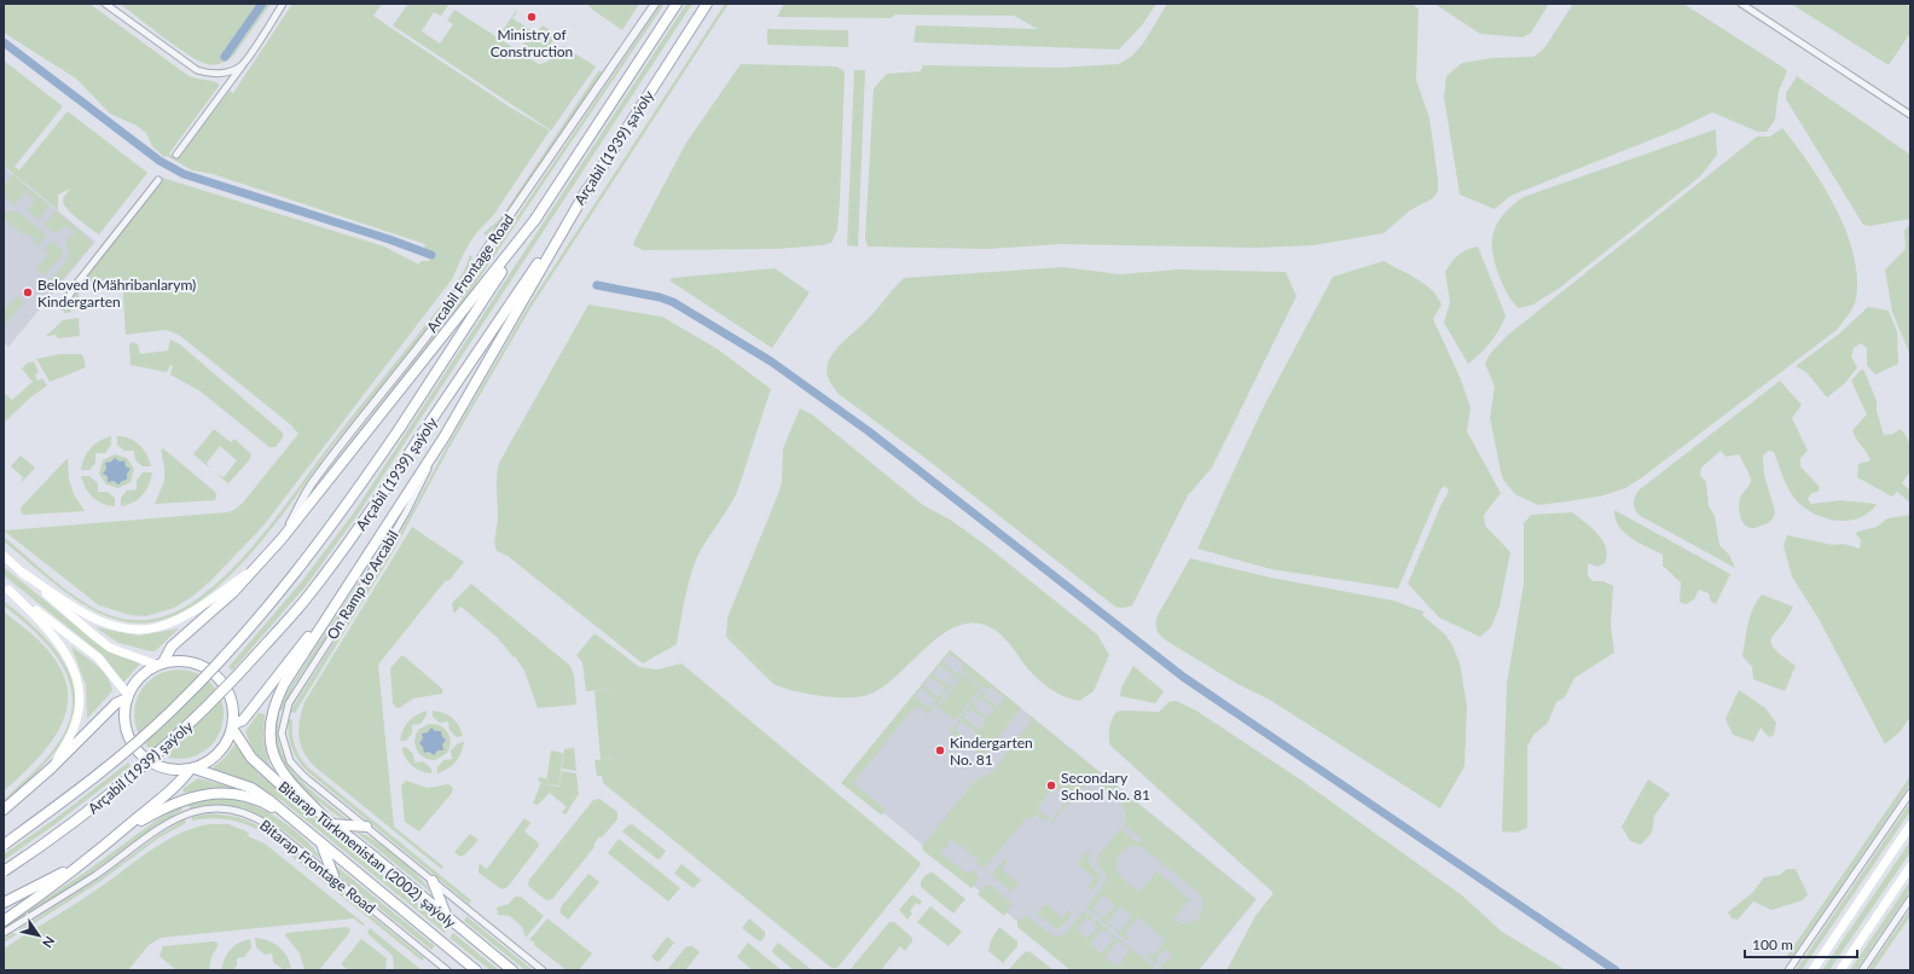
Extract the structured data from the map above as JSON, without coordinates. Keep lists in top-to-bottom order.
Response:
{
  "streets": {
    "main road": ["Arçabil (1939) şaýoly", "Bitarap Türkmenistan (2002) şaýoly"],
    "street": ["Arcabil Frontage Road", "On Ramp to Arcabil", "Bitarap Frontage Road"]
  },
  "places": [
    "Ministry of Construction",
    "Beloved (Mähribanlarym) Kindergarten",
    "Kindergarten No. 81",
    "Secondary School No. 81"
  ],
  "scale_bar": "100 m",
  "north": "bottom right"
}
